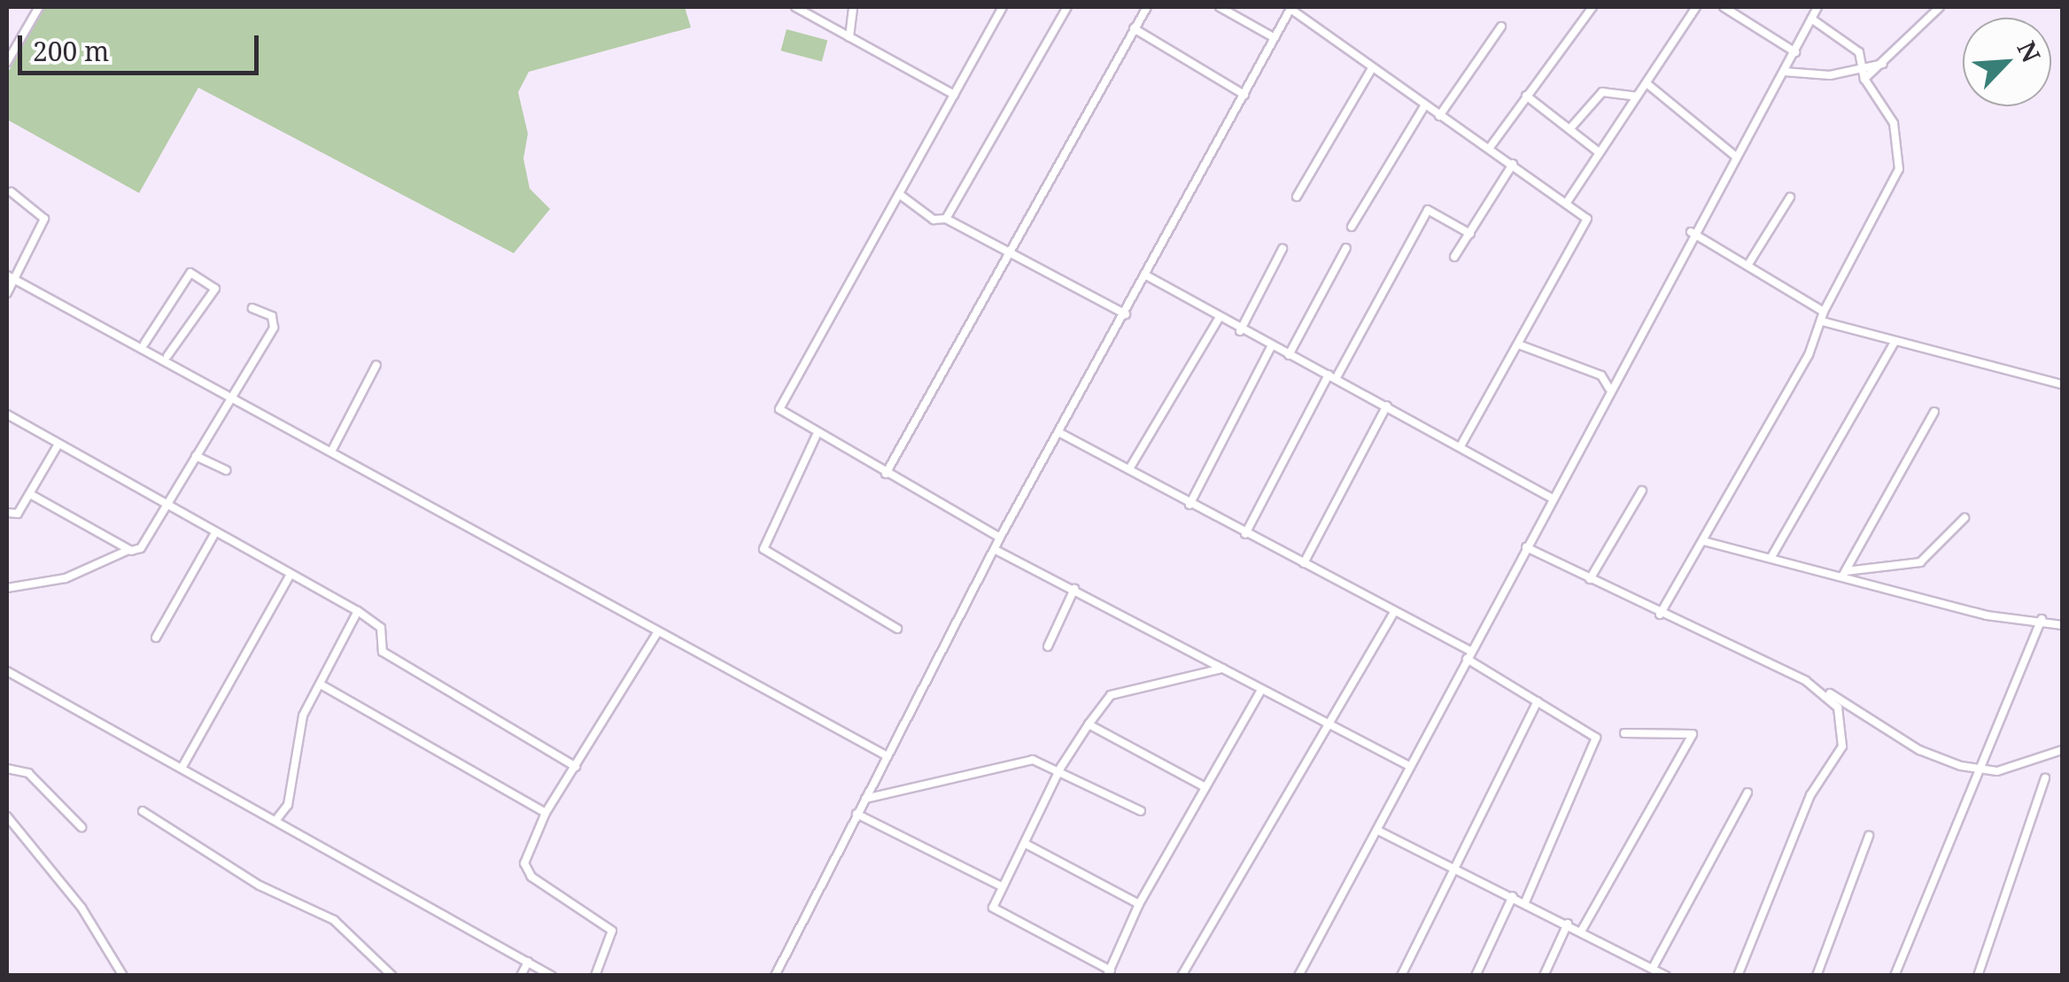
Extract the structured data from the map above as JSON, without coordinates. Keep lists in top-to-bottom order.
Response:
{
  "scale_bar": "200 m",
  "north": "top right"
}
